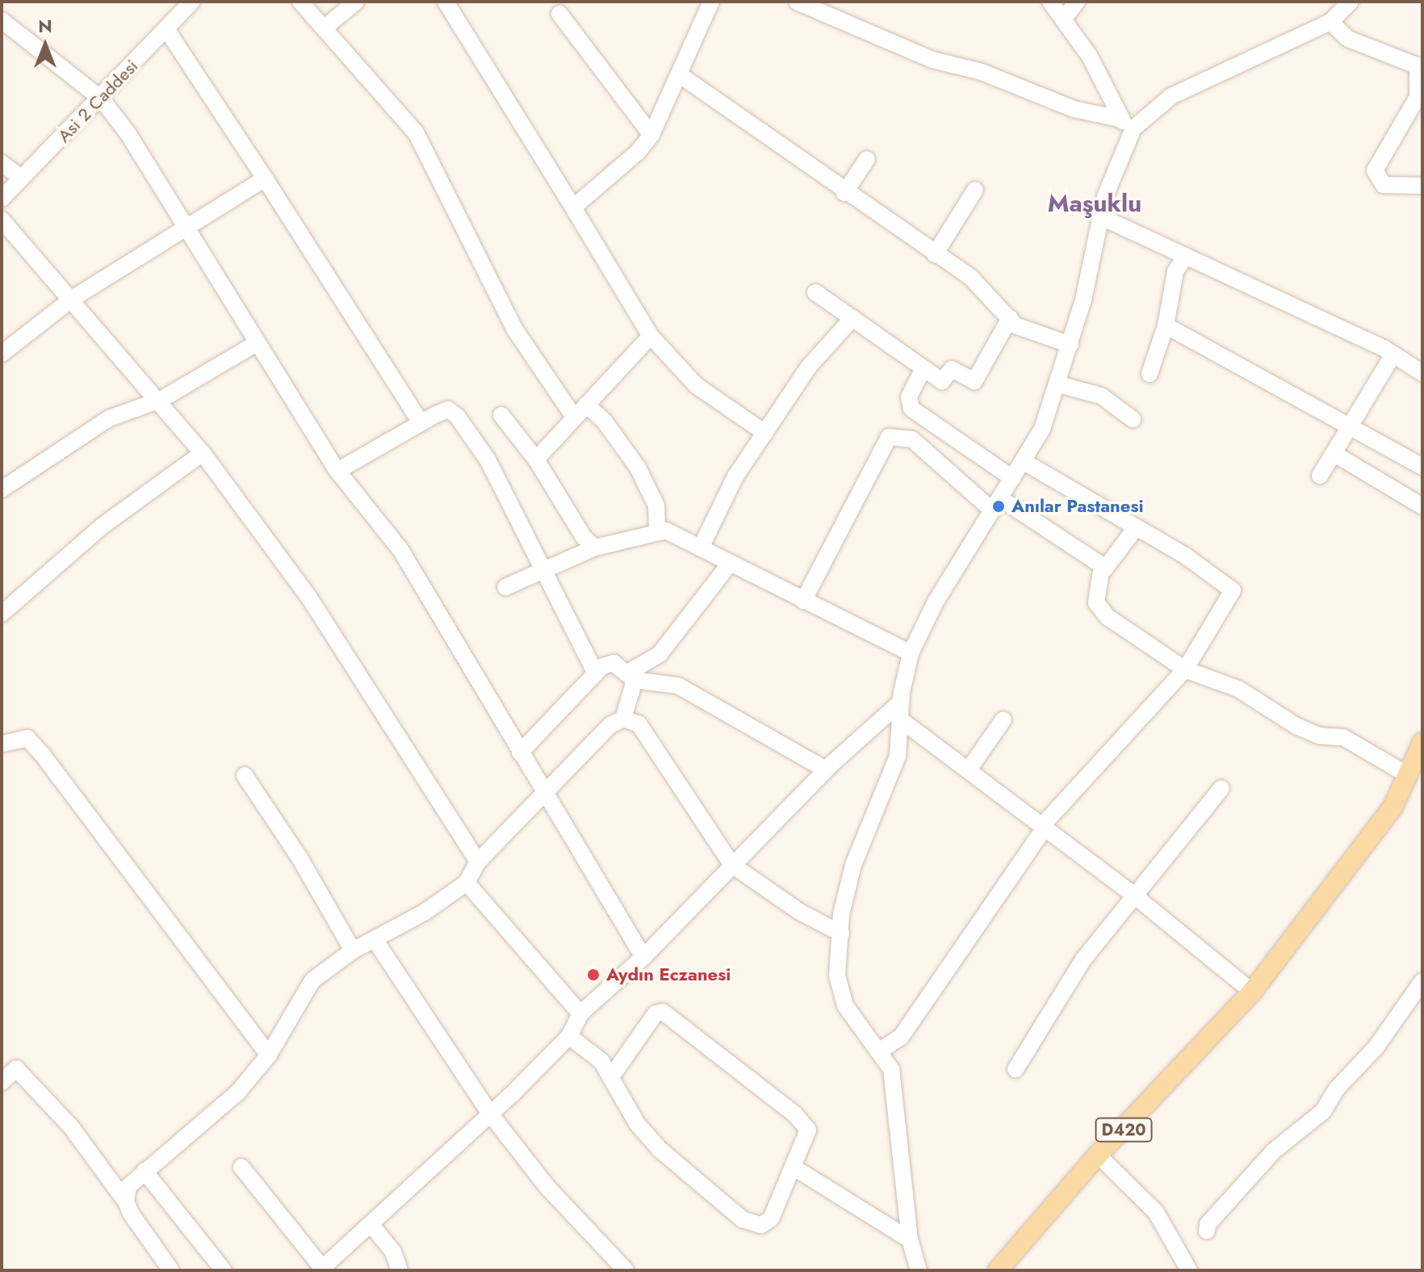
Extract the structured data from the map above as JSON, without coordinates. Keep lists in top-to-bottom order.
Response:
{
  "streets": {
    "main road": ["D420"],
    "street": ["Asi 2 Caddesi"]
  },
  "districts": ["Maşuklu"],
  "places": ["Anılar Pastanesi", "Aydın Eczanesi"],
  "north": "top"
}
